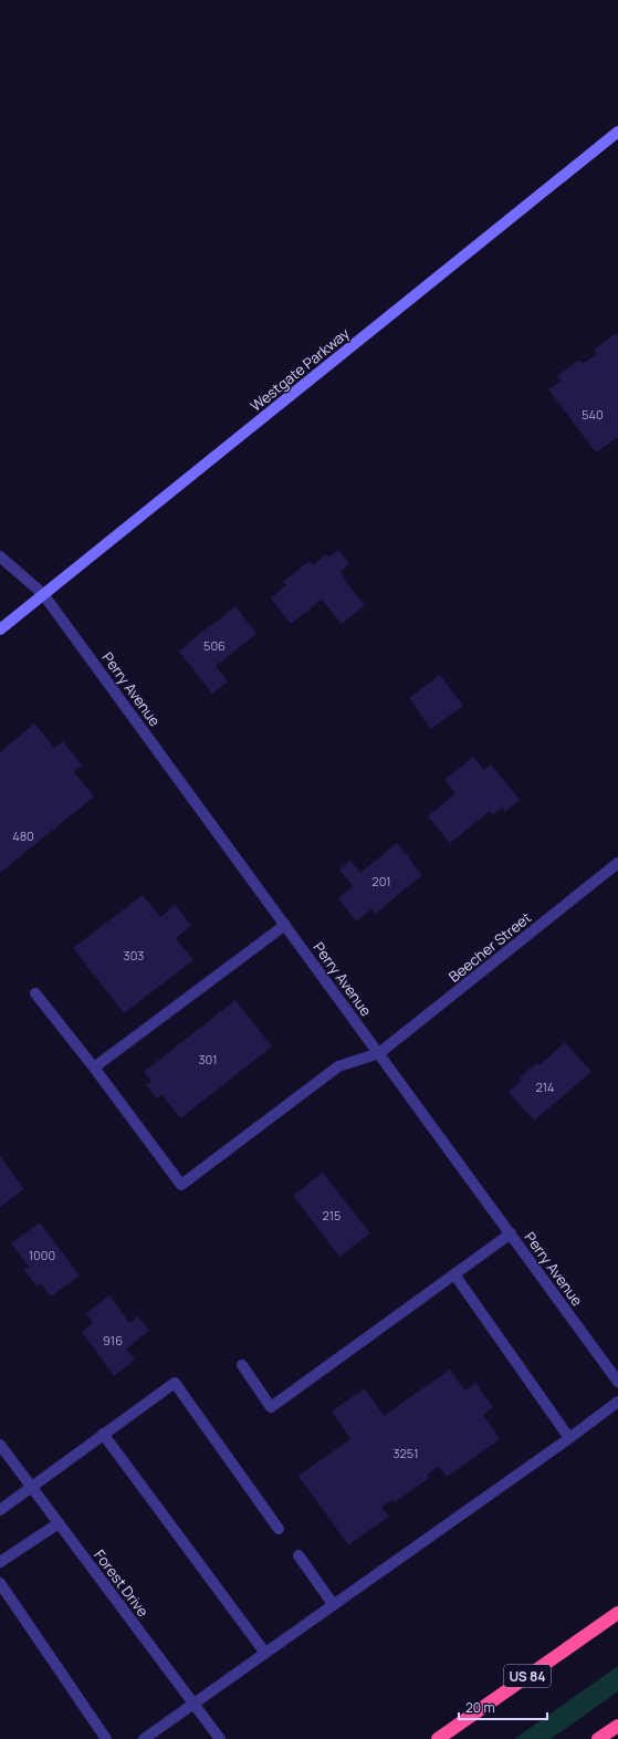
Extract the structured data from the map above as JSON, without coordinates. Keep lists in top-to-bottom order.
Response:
{
  "streets": {
    "highway": ["US 84"],
    "main road": ["Westgate Parkway"],
    "street": ["Perry Avenue", "Beecher Street", "Forest Drive"]
  },
  "crossings": [
    ["Westgate Parkway", "Perry Avenue"],
    ["Perry Avenue", "Beecher Street"]
  ],
  "house_numbers": [
    "540",
    "506",
    "480",
    "201",
    "303",
    "301",
    "214",
    "215",
    "1000",
    "916",
    "3251"
  ],
  "scale_bar": "20 m"
}
